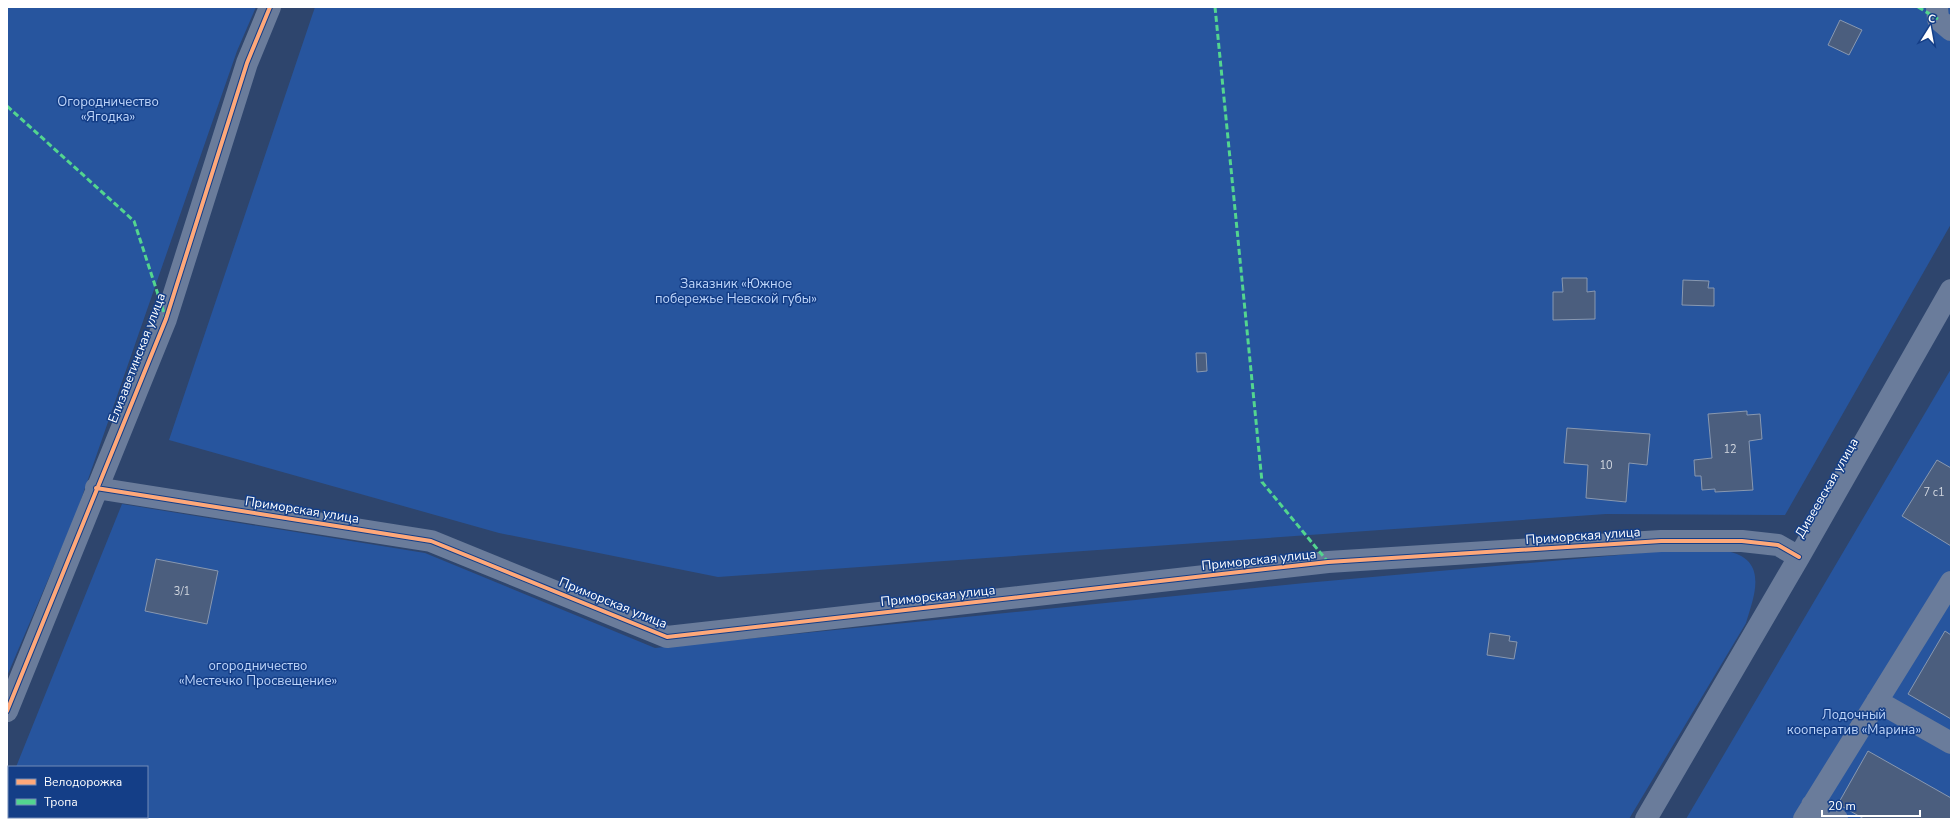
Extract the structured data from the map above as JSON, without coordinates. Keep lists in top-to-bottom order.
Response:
{
  "streets": {
    "street": ["Елизаветинская улица", "Дивеевская улица", "Приморская улица"]
  },
  "crossings": [
    ["Елизаветинская улица", "Приморская улица"],
    ["Дивеевская улица", "Приморская улица"]
  ],
  "parks": [
    "Огородничество «Ягодка»",
    "Заказник «Южное побережье Невской губы»",
    "огородничество «Местечко Просвещение»",
    "Лодочный кооператив «Марина»"
  ],
  "house_numbers": [
    "12",
    "10",
    "7 с1",
    "3/1"
  ],
  "legend": ["Велодорожка", "Тропа"],
  "scale_bar": "20 m",
  "north": "top"
}
